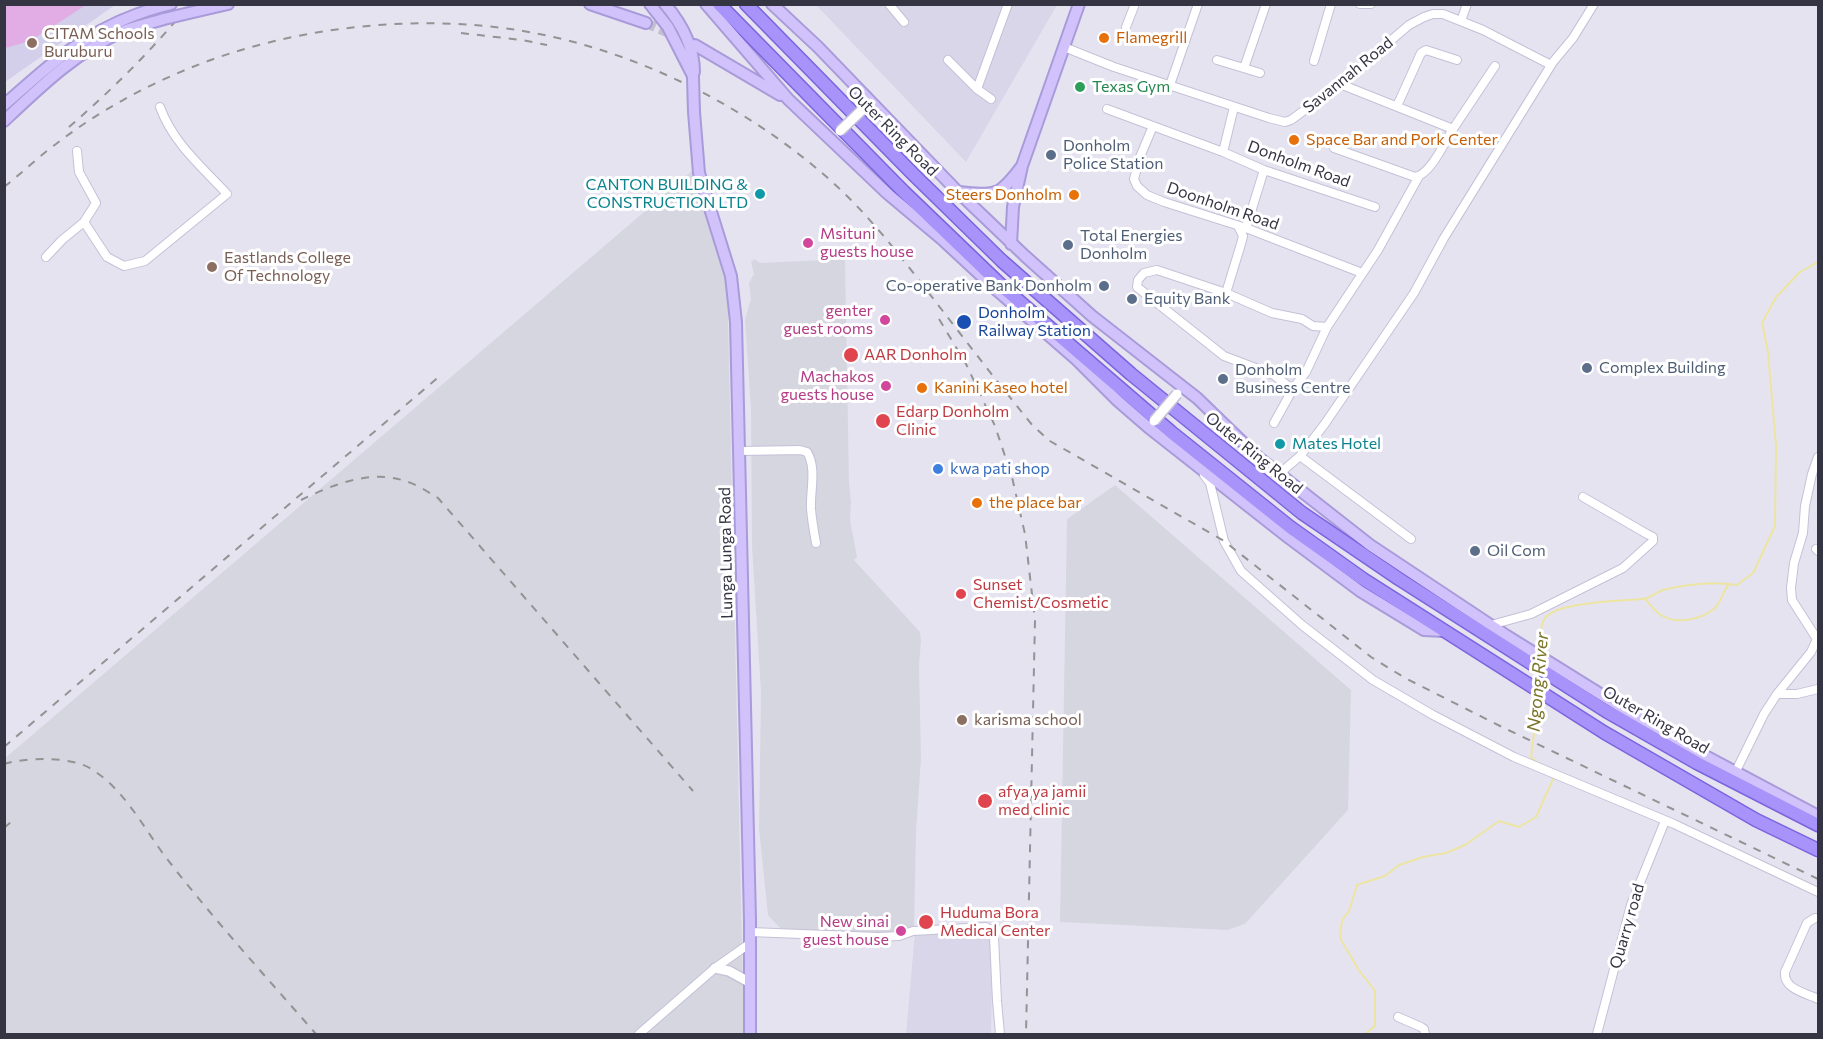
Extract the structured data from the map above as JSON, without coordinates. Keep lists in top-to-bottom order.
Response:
{
  "streets": {
    "main road": ["Outer Ring Road", "Lunga Lunga Road"],
    "street": [
      "Savannah Road",
      "Donholm Road",
      "Doonholm Road",
      "Quarry road"
    ]
  },
  "crossings": [
    ["Savannah Road", "Donholm Road"]
  ],
  "water": ["Ngong River"],
  "places": [
    "Flamegrill",
    "CITAM Schools Buruburu",
    "Texas Gym",
    "Space Bar and Pork Center",
    "Donholm Police Station",
    "CANTON BUILDING & CONSTRUCTION LTD",
    "Steers Donholm",
    "Msituni guests house",
    "Total Energies Donholm",
    "Eastlands College Of Technology",
    "Co-operative Bank Donholm",
    "Equity Bank",
    "genter guest rooms",
    "Donholm Railway Station",
    "AAR Donholm",
    "Complex Building",
    "Donholm Business Centre",
    "Machakos guests house",
    "Kanini Kaseo hotel",
    "Edarp Donholm Clinic",
    "Mates Hotel",
    "kwa pati shop",
    "the place bar",
    "Oil Com",
    "Sunset Chemist/Cosmetic",
    "karisma school",
    "afya ya jamii med clinic",
    "Huduma Bora Medical Center",
    "New sinai guest house"
  ]
}
